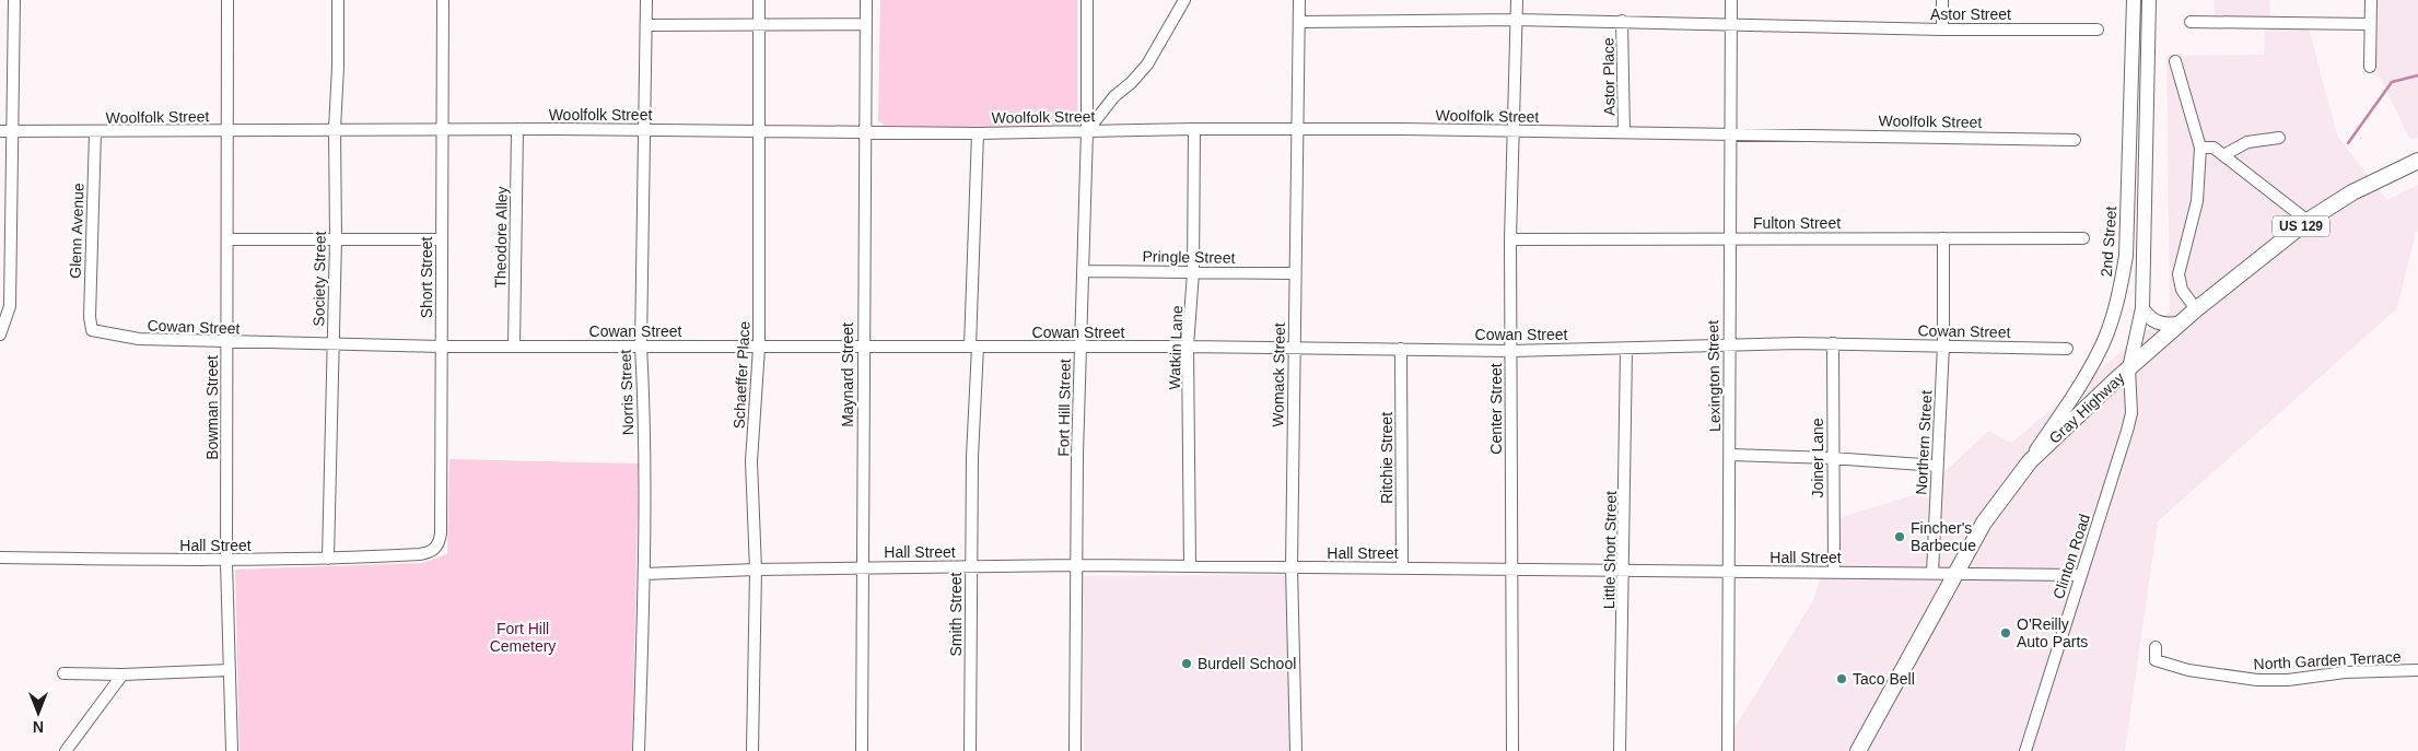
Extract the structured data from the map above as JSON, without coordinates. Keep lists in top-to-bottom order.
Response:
{
  "streets": {
    "highway": ["US 129", "Gray Highway"],
    "main road": ["2nd Street"],
    "street": [
      "Astor Street",
      "Astor Place",
      "Woolfolk Street",
      "Fulton Street",
      "Glenn Avenue",
      "Theodore Alley",
      "Pringle Street",
      "Short Street",
      "Society Street",
      "Cowan Street",
      "Watkin Lane",
      "Schaeffer Place",
      "Maynard Street",
      "Womack Street",
      "Lexington Street",
      "Norris Street",
      "Bowman Street",
      "Fort Hill Street",
      "Center Street",
      "Northern Street",
      "Ritchie Street",
      "Joiner Lane",
      "Hall Street",
      "Little Short Street",
      "Clinton Road",
      "Smith Street",
      "North Garden Terrace"
    ]
  },
  "crossings": [
    ["Astor Street", "Astor Place"],
    ["Astor Street", "Womack Street"],
    ["Astor Street", "Lexington Street"],
    ["Astor Street", "Center Street"],
    ["Astor Place", "Woolfolk Street"],
    ["Woolfolk Street", "Glenn Avenue"],
    ["Woolfolk Street", "Theodore Alley"],
    ["Woolfolk Street", "Short Street"],
    ["Woolfolk Street", "Society Street"],
    ["Woolfolk Street", "Watkin Lane"],
    ["Woolfolk Street", "Schaeffer Place"],
    ["Woolfolk Street", "Maynard Street"],
    ["Woolfolk Street", "Womack Street"],
    ["Woolfolk Street", "Lexington Street"],
    ["Woolfolk Street", "Norris Street"],
    ["Woolfolk Street", "Bowman Street"],
    ["Woolfolk Street", "Fort Hill Street"],
    ["Woolfolk Street", "Center Street"],
    ["Woolfolk Street", "Smith Street"],
    ["Fulton Street", "Lexington Street"],
    ["Fulton Street", "Center Street"],
    ["Fulton Street", "Northern Street"],
    ["Glenn Avenue", "Cowan Street"],
    ["Theodore Alley", "Cowan Street"],
    ["2nd Street", "Gray Highway"],
    ["Pringle Street", "Watkin Lane"],
    ["Pringle Street", "Womack Street"],
    ["Pringle Street", "Fort Hill Street"],
    ["Short Street", "Cowan Street"],
    ["Short Street", "Hall Street"],
    ["Society Street", "Cowan Street"],
    ["Society Street", "Hall Street"],
    ["Cowan Street", "Watkin Lane"],
    ["Cowan Street", "Schaeffer Place"],
    ["Cowan Street", "Maynard Street"],
    ["Cowan Street", "Womack Street"],
    ["Cowan Street", "Lexington Street"],
    ["Cowan Street", "Norris Street"],
    ["Cowan Street", "Bowman Street"],
    ["Cowan Street", "Fort Hill Street"],
    ["Cowan Street", "Center Street"],
    ["Cowan Street", "Northern Street"],
    ["Cowan Street", "Ritchie Street"],
    ["Cowan Street", "Joiner Lane"],
    ["Cowan Street", "Little Short Street"],
    ["Cowan Street", "Smith Street"],
    ["Watkin Lane", "Hall Street"],
    ["Schaeffer Place", "Hall Street"],
    ["Maynard Street", "Hall Street"],
    ["Womack Street", "Hall Street"],
    ["Lexington Street", "Hall Street"],
    ["Norris Street", "Hall Street"],
    ["Bowman Street", "Hall Street"],
    ["Fort Hill Street", "Hall Street"],
    ["Gray Highway", "Hall Street"],
    ["Gray Highway", "Clinton Road"],
    ["Center Street", "Hall Street"],
    ["Northern Street", "Hall Street"],
    ["Ritchie Street", "Hall Street"],
    ["Joiner Lane", "Hall Street"],
    ["Hall Street", "Little Short Street"],
    ["Hall Street", "Clinton Road"],
    ["Hall Street", "Smith Street"]
  ],
  "parks": ["Fort Hill Cemetery"],
  "places": [
    "Fincher's Barbecue",
    "O'Reilly Auto Parts",
    "Burdell School",
    "Taco Bell"
  ],
  "north": "bottom"
}
